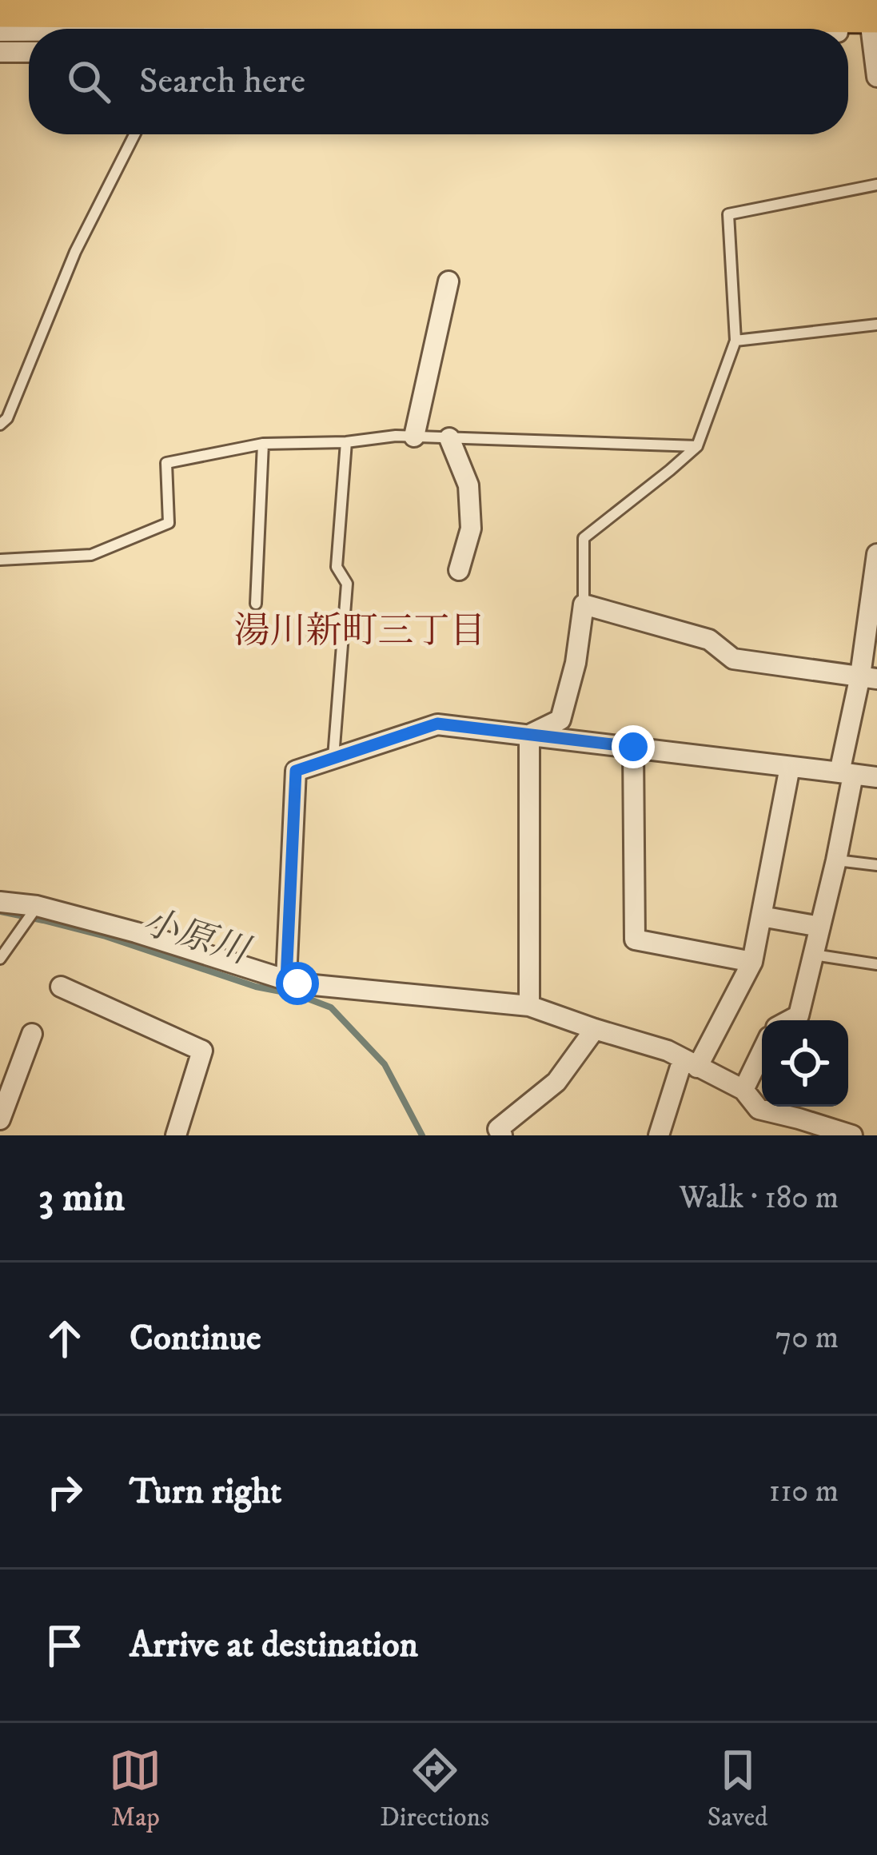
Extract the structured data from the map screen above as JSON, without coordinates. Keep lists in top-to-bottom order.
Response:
{
  "districts": ["湯川新町三丁目"],
  "water": ["小原川"],
  "page": {
    "search": "Search here",
    "heading": ["3 min", "Walk · 180 m"],
    "list": [
      ["Continue", "70 m"],
      ["Turn right", "110 m"],
      "Arrive at destination"
    ],
    "nav": ["Map", "Directions", "Saved"]
  }
}
